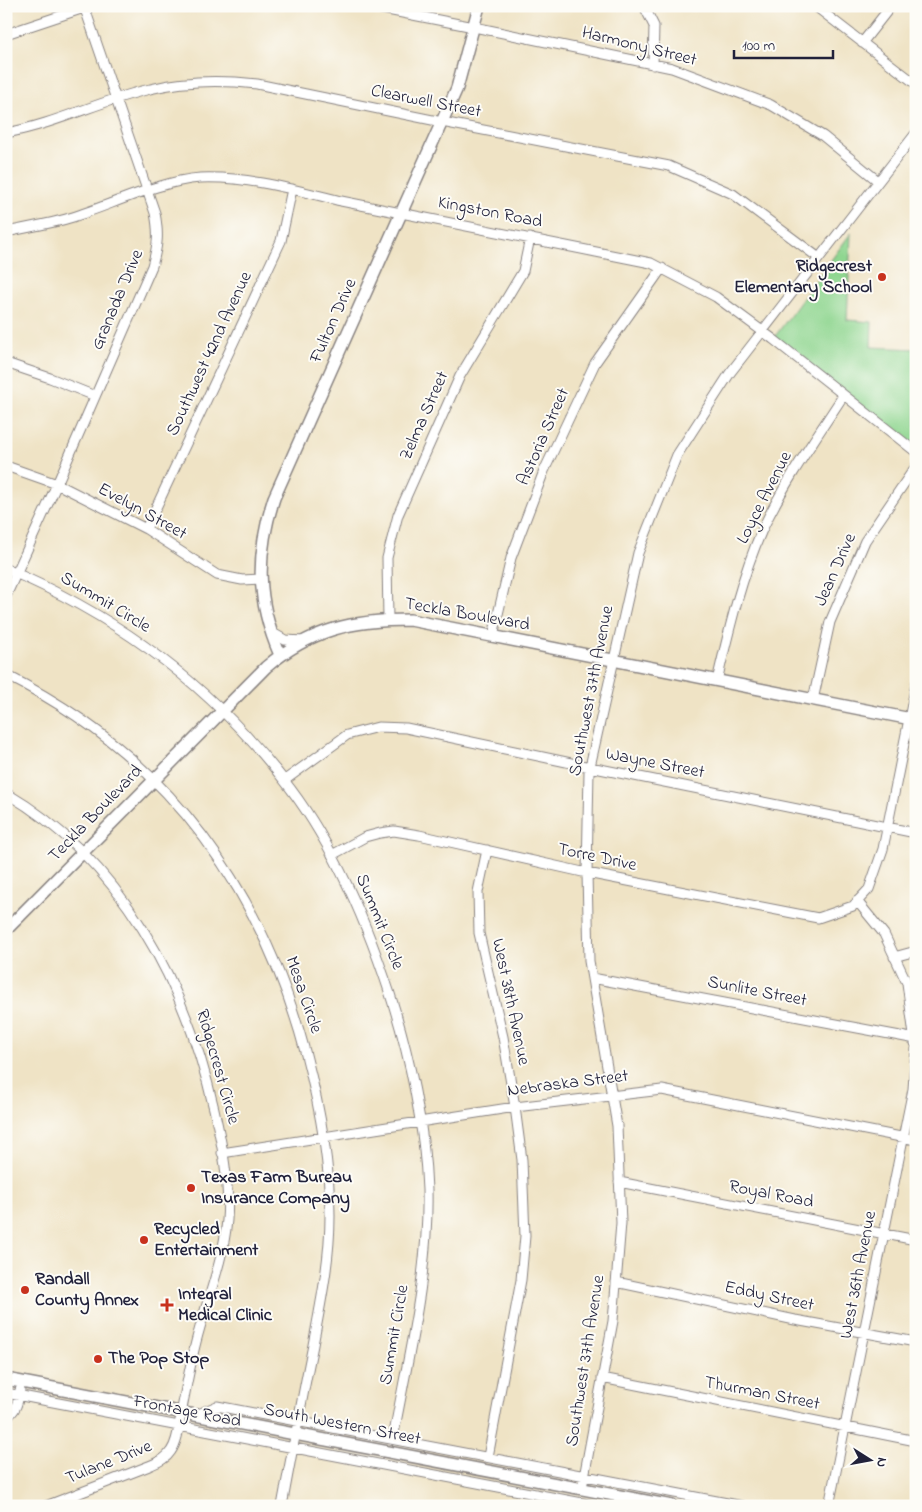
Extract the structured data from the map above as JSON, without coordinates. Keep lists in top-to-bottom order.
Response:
{
  "streets": {
    "main road": ["Fulton Drive", "Teckla Boulevard", "South Western Street"],
    "street": [
      "Harmony Street",
      "Clearwell Street",
      "Kingston Road",
      "Granada Drive",
      "Southwest 42nd Avenue",
      "Zelma Street",
      "Astoria Street",
      "Loyce Avenue",
      "Evelyn Street",
      "Jean Drive",
      "Summit Circle",
      "Southwest 37th Avenue",
      "Wayne Street",
      "Torre Drive",
      "Sunlite Street",
      "Mesa Circle",
      "West 38th Avenue",
      "Ridgecrest Circle",
      "Nebraska Street",
      "Royal Road",
      "West 36th Avenue",
      "Eddy Street",
      "Thurman Street",
      "Frontage Road",
      "Tulane Drive"
    ]
  },
  "crossings": [
    ["Harmony Street", "Fulton Drive"],
    ["Harmony Street", "Southwest 37th Avenue"],
    ["Clearwell Street", "Granada Drive"],
    ["Clearwell Street", "Fulton Drive"],
    ["Clearwell Street", "Southwest 37th Avenue"],
    ["Kingston Road", "Granada Drive"],
    ["Kingston Road", "Fulton Drive"],
    ["Kingston Road", "Southwest 42nd Avenue"],
    ["Kingston Road", "Zelma Street"],
    ["Kingston Road", "Astoria Street"],
    ["Kingston Road", "Loyce Avenue"],
    ["Kingston Road", "Southwest 37th Avenue"],
    ["Granada Drive", "Evelyn Street"],
    ["Granada Drive", "Summit Circle"],
    ["Fulton Drive", "Evelyn Street"],
    ["Fulton Drive", "Teckla Boulevard"],
    ["Southwest 42nd Avenue", "Evelyn Street"],
    ["Zelma Street", "Teckla Boulevard"],
    ["Astoria Street", "Teckla Boulevard"],
    ["Loyce Avenue", "Teckla Boulevard"],
    ["Jean Drive", "Teckla Boulevard"],
    ["Summit Circle", "Teckla Boulevard"],
    ["Summit Circle", "Wayne Street"],
    ["Summit Circle", "Torre Drive"],
    ["Summit Circle", "Nebraska Street"],
    ["Teckla Boulevard", "Southwest 37th Avenue"],
    ["Teckla Boulevard", "Mesa Circle"],
    ["Teckla Boulevard", "Ridgecrest Circle"],
    ["Southwest 37th Avenue", "Wayne Street"],
    ["Southwest 37th Avenue", "Torre Drive"],
    ["Southwest 37th Avenue", "Sunlite Street"],
    ["Southwest 37th Avenue", "Nebraska Street"],
    ["Southwest 37th Avenue", "Royal Road"],
    ["Southwest 37th Avenue", "Eddy Street"],
    ["Southwest 37th Avenue", "Thurman Street"],
    ["Southwest 37th Avenue", "South Western Street"],
    ["Torre Drive", "West 38th Avenue"],
    ["Torre Drive", "West 36th Avenue"],
    ["Sunlite Street", "West 36th Avenue"],
    ["Mesa Circle", "Nebraska Street"],
    ["Mesa Circle", "Frontage Road"],
    ["Mesa Circle", "South Western Street"],
    ["West 38th Avenue", "Nebraska Street"],
    ["Ridgecrest Circle", "Nebraska Street"],
    ["Ridgecrest Circle", "South Western Street"],
    ["Ridgecrest Circle", "Tulane Drive"],
    ["Nebraska Street", "West 36th Avenue"],
    ["Royal Road", "West 36th Avenue"],
    ["West 36th Avenue", "Eddy Street"],
    ["West 36th Avenue", "Thurman Street"],
    ["Frontage Road", "Tulane Drive"],
    ["South Western Street", "Tulane Drive"]
  ],
  "places": {
    "other": [
      "Ridgecrest Elementary School",
      "Texas Farm Bureau Insurance Company",
      "Recycled Entertainment",
      "Randall County Annex",
      "The Pop Stop"
    ],
    "health": ["Integral Medical Clinic"]
  },
  "scale_bar": "100 m",
  "north": "right"
}
